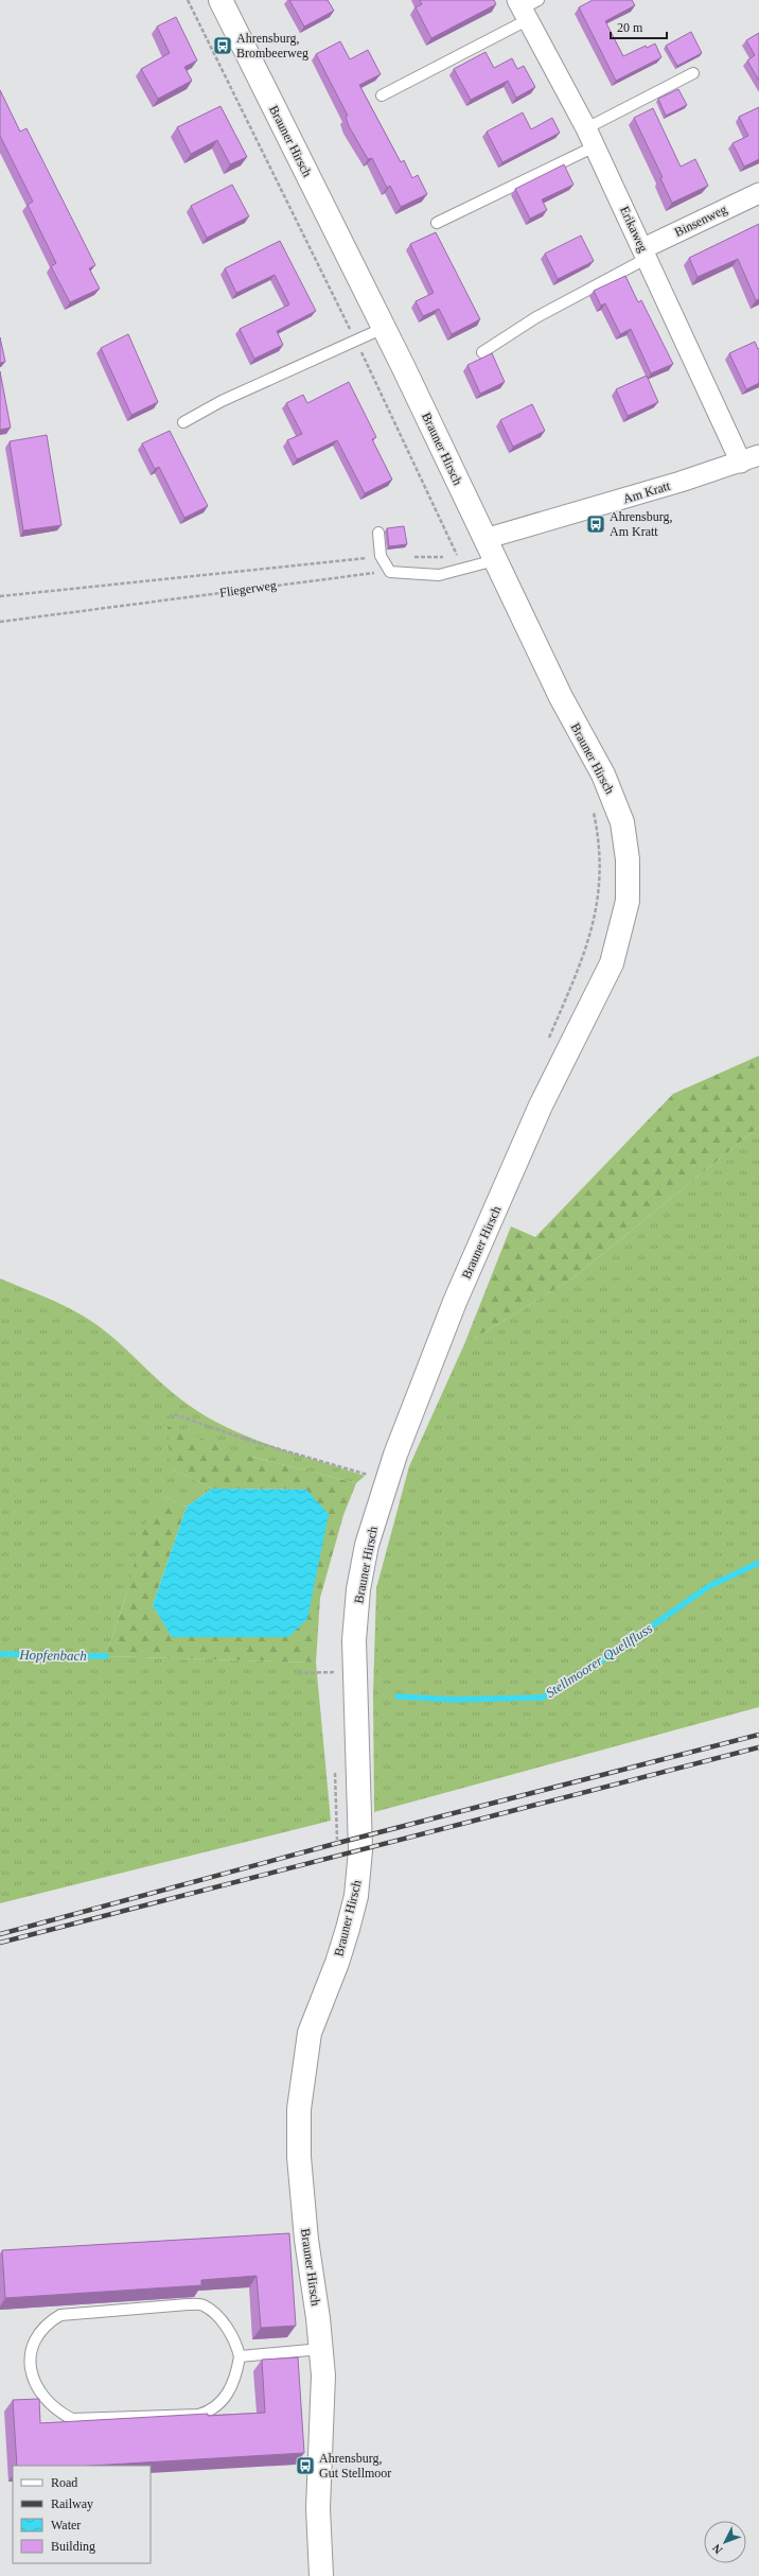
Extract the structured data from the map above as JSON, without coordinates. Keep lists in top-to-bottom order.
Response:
{
  "streets": {
    "street": [
      "Brauner Hirsch",
      "Binsenweg",
      "Erikaweg",
      "Am Kratt"
    ],
    "path": ["Fliegerweg"]
  },
  "crossings": [
    ["Brauner Hirsch", "Am Kratt"],
    ["Binsenweg", "Erikaweg"],
    ["Erikaweg", "Am Kratt"]
  ],
  "water": ["Hopfenbach", "Stellmoorer Quellfluss"],
  "places": {
    "bus stop": ["Ahrensburg, Brombeerweg", "Ahrensburg, Am Kratt", "Ahrensburg, Gut Stellmoor"]
  },
  "legend": [
    "Road",
    "Railway",
    "Water",
    "Building"
  ],
  "scale_bar": "20 m",
  "north": "bottom left"
}
